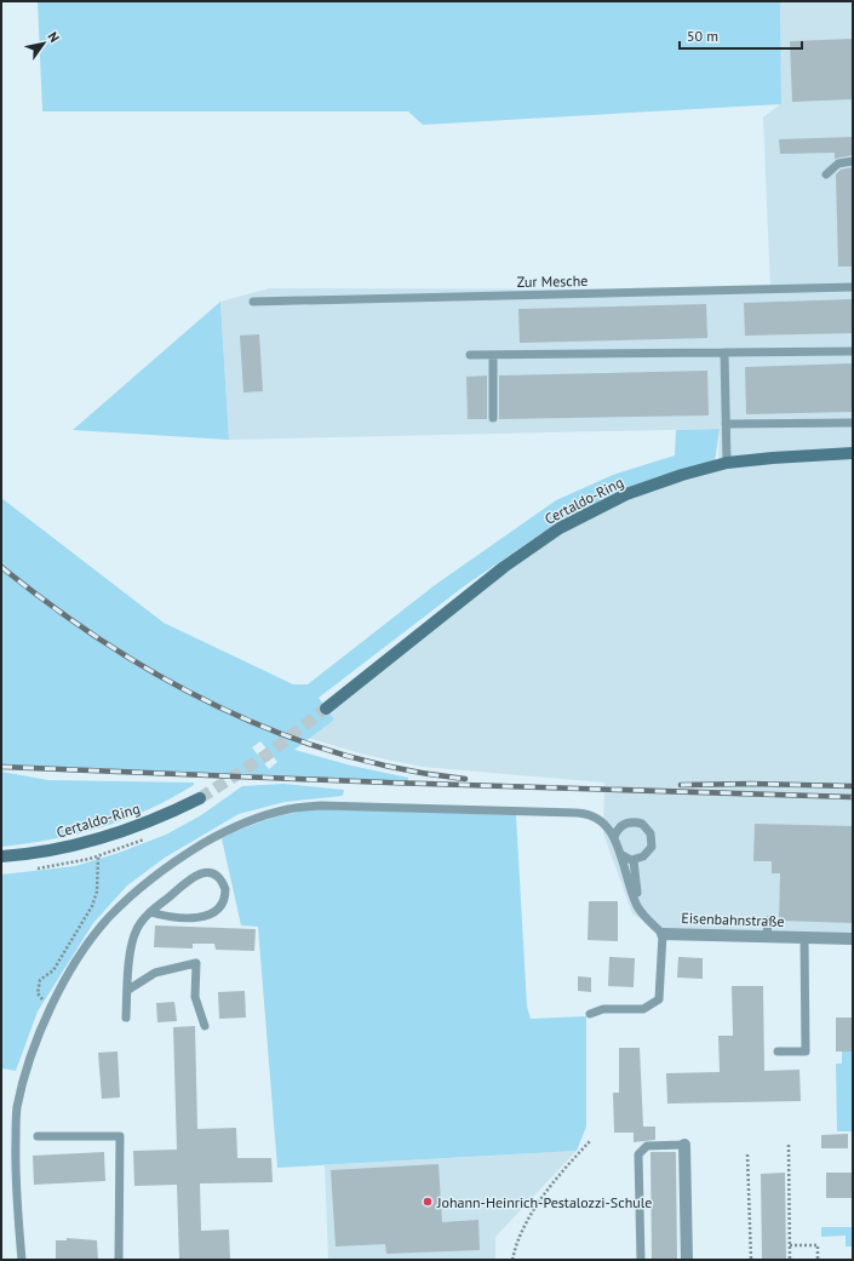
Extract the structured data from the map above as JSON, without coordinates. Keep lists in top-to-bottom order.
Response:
{
  "streets": {
    "main road": ["Certaldo-Ring"],
    "street": ["Eisenbahnstraße"],
    "lane": ["Zur Mesche"]
  },
  "places": ["Johann-Heinrich-Pestalozzi-Schule"],
  "scale_bar": "50 m",
  "north": "top right"
}
